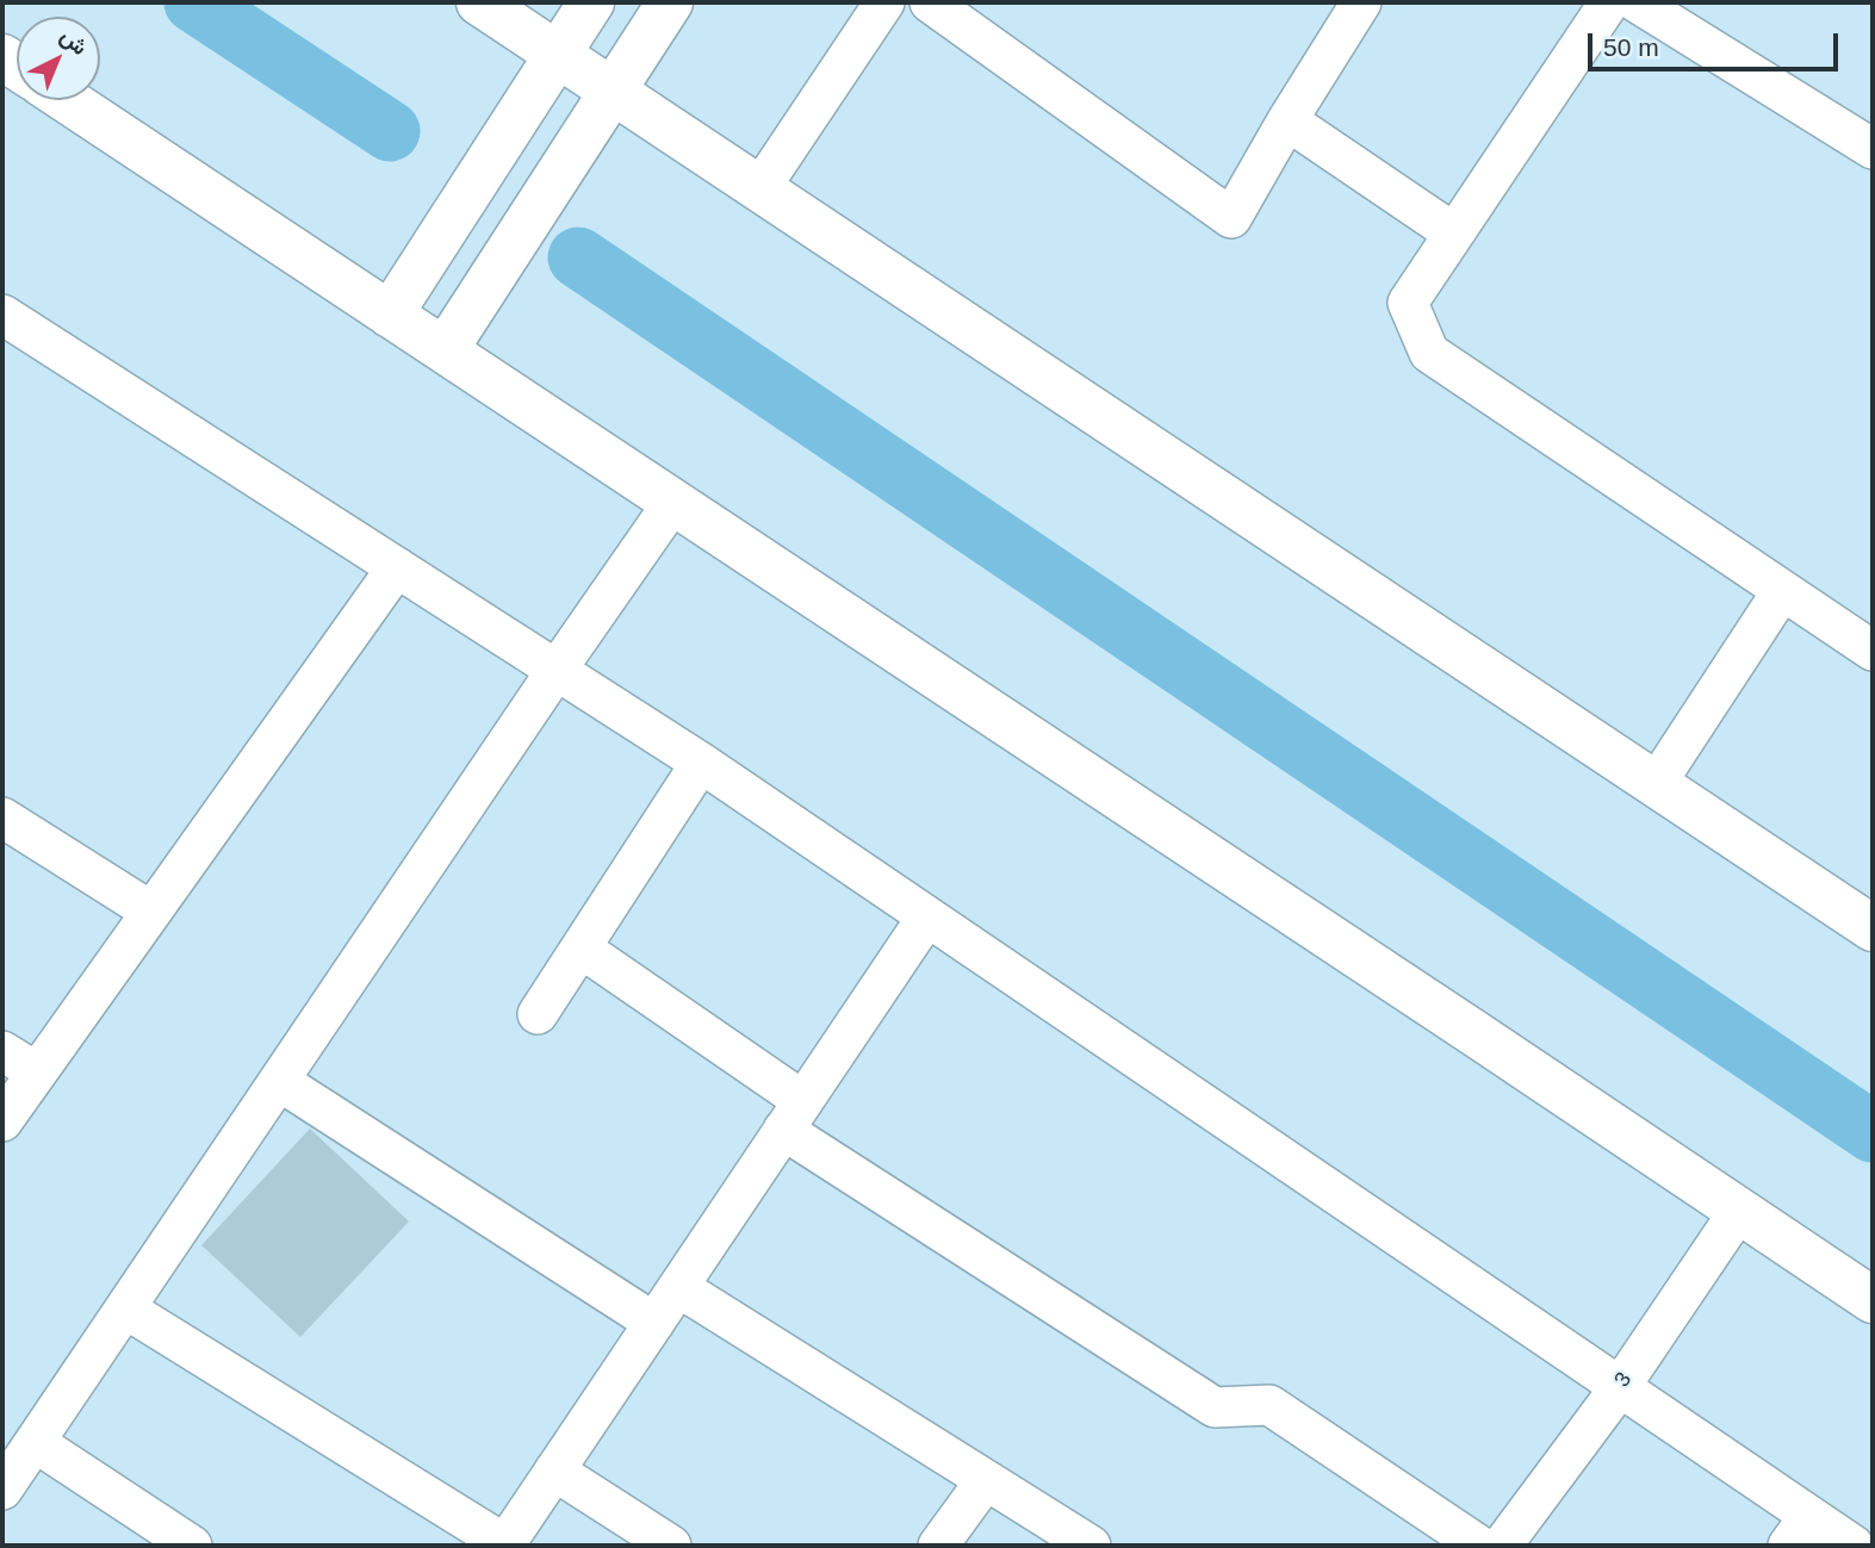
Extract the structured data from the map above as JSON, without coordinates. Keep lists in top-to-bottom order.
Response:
{
  "streets": {
    "street": ["3"]
  },
  "scale_bar": "50 m",
  "north": "top right"
}
